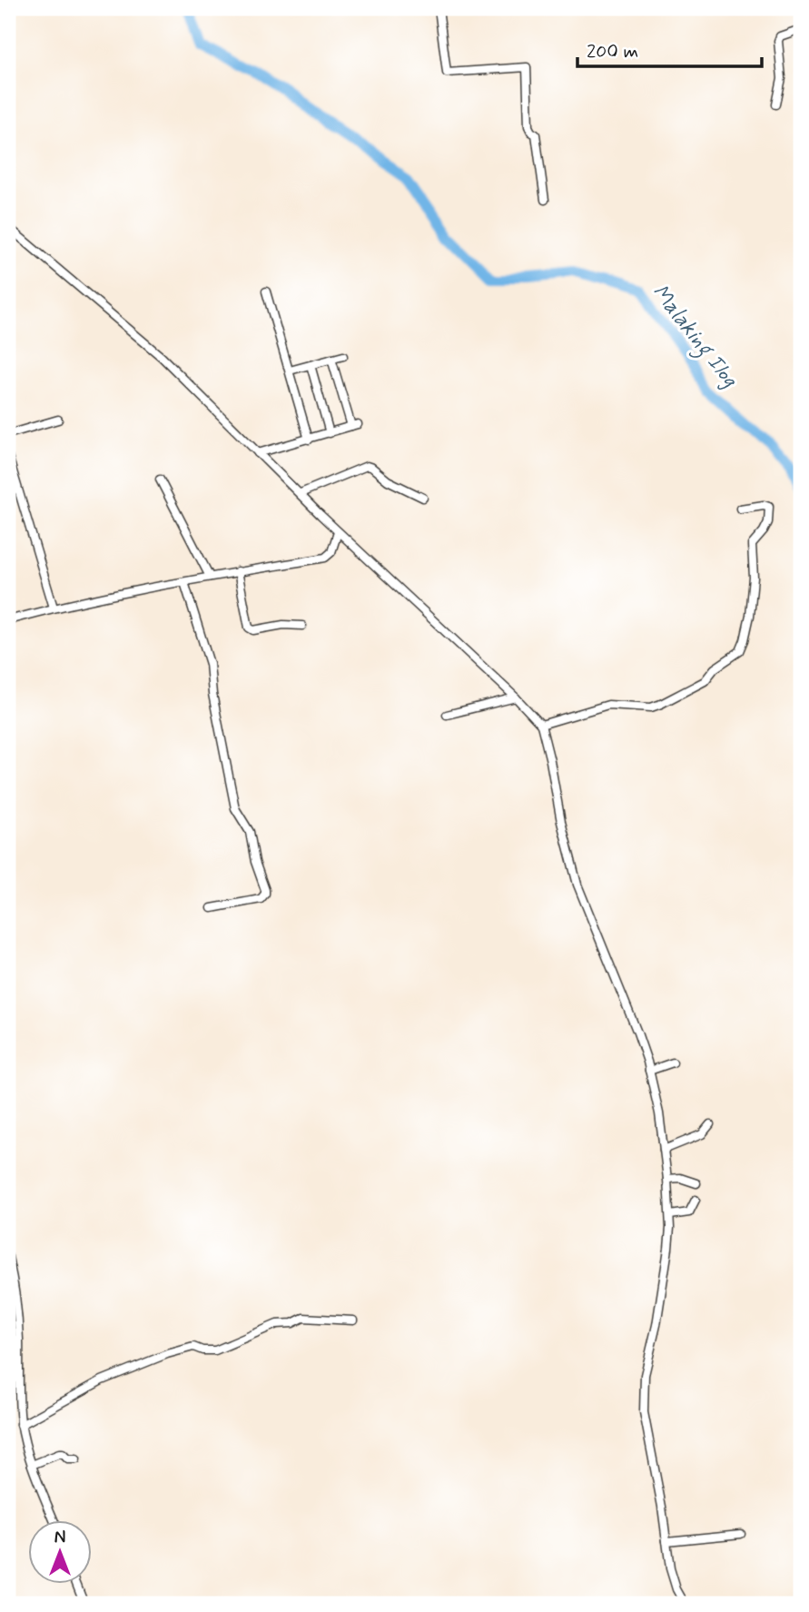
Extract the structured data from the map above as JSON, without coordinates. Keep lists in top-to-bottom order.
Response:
{
  "water": ["Malaking Ilog"],
  "scale_bar": "200 m",
  "north": "top"
}
